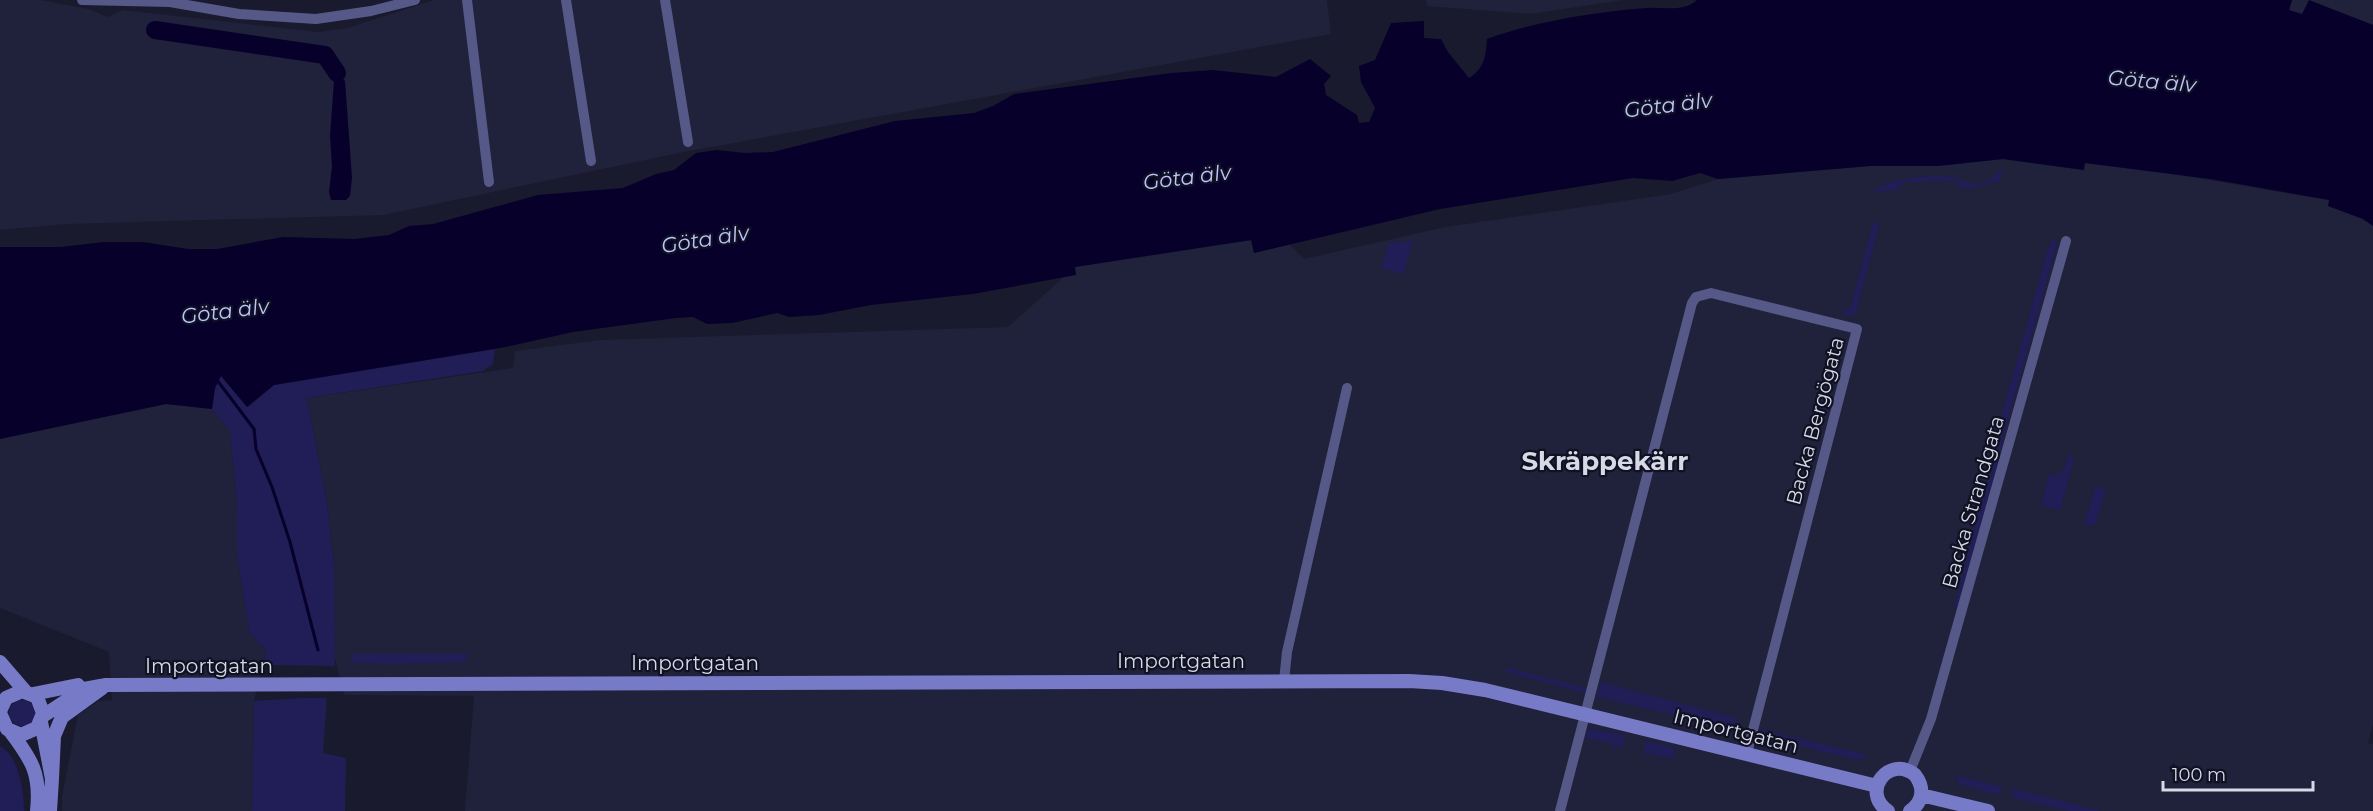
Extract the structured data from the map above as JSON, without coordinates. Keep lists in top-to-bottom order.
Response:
{
  "streets": {
    "street": ["Backa Bergögata", "Backa Strandgata", "Importgatan"]
  },
  "crossings": [
    ["Backa Bergögata", "Importgatan"]
  ],
  "districts": ["Skräppekärr"],
  "water": ["Göta älv"],
  "scale_bar": "100 m"
}
